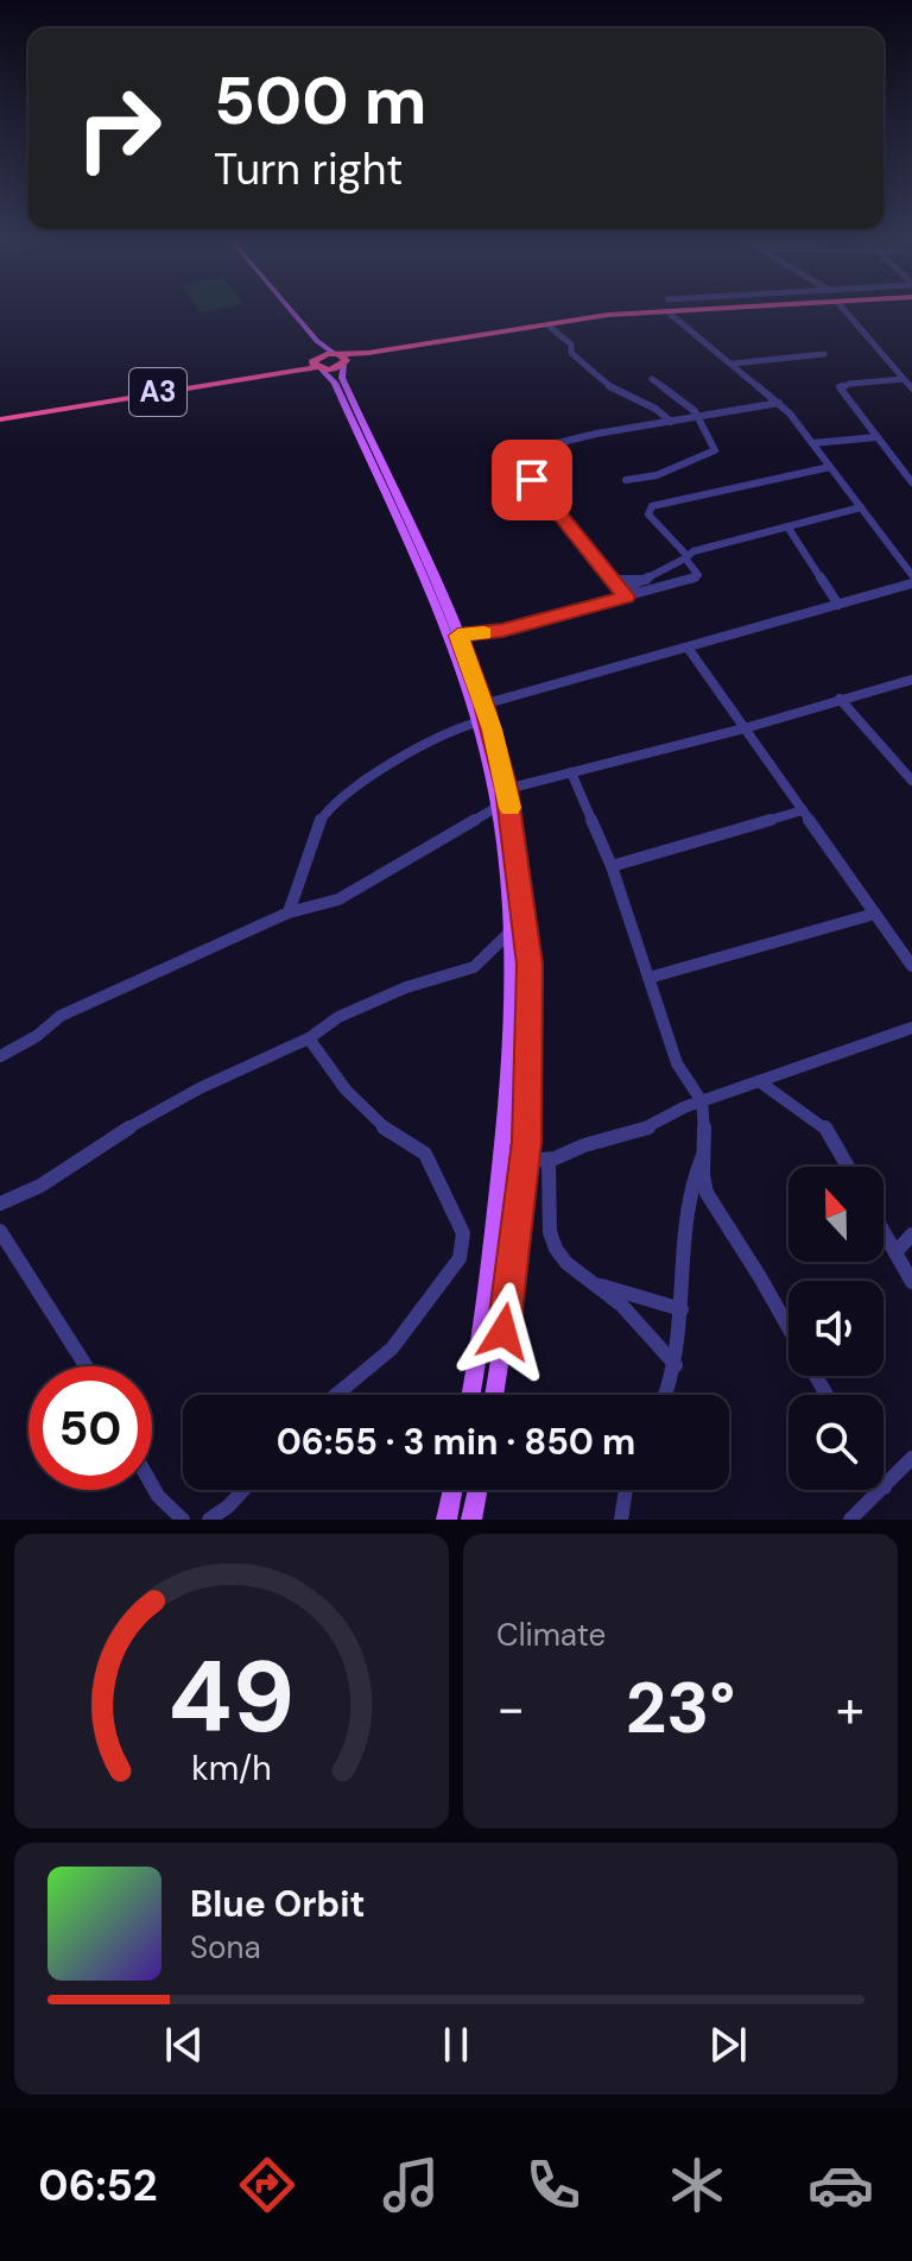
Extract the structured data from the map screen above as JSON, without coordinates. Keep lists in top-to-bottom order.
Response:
{
  "streets": {
    "highway": ["A3"]
  },
  "north": "top",
  "page": {
    "turn": ["500 m", "Turn right"],
    "limit": "50",
    "trip": "06:55 · 3 min · 850 m",
    "tile": "Climate",
    "heat": ["−", "23°", "+"],
    "song": ["Blue Orbit", "Sona"],
    "tabs": "06:52",
    "gauge": ["49", "km/h"]
  }
}
